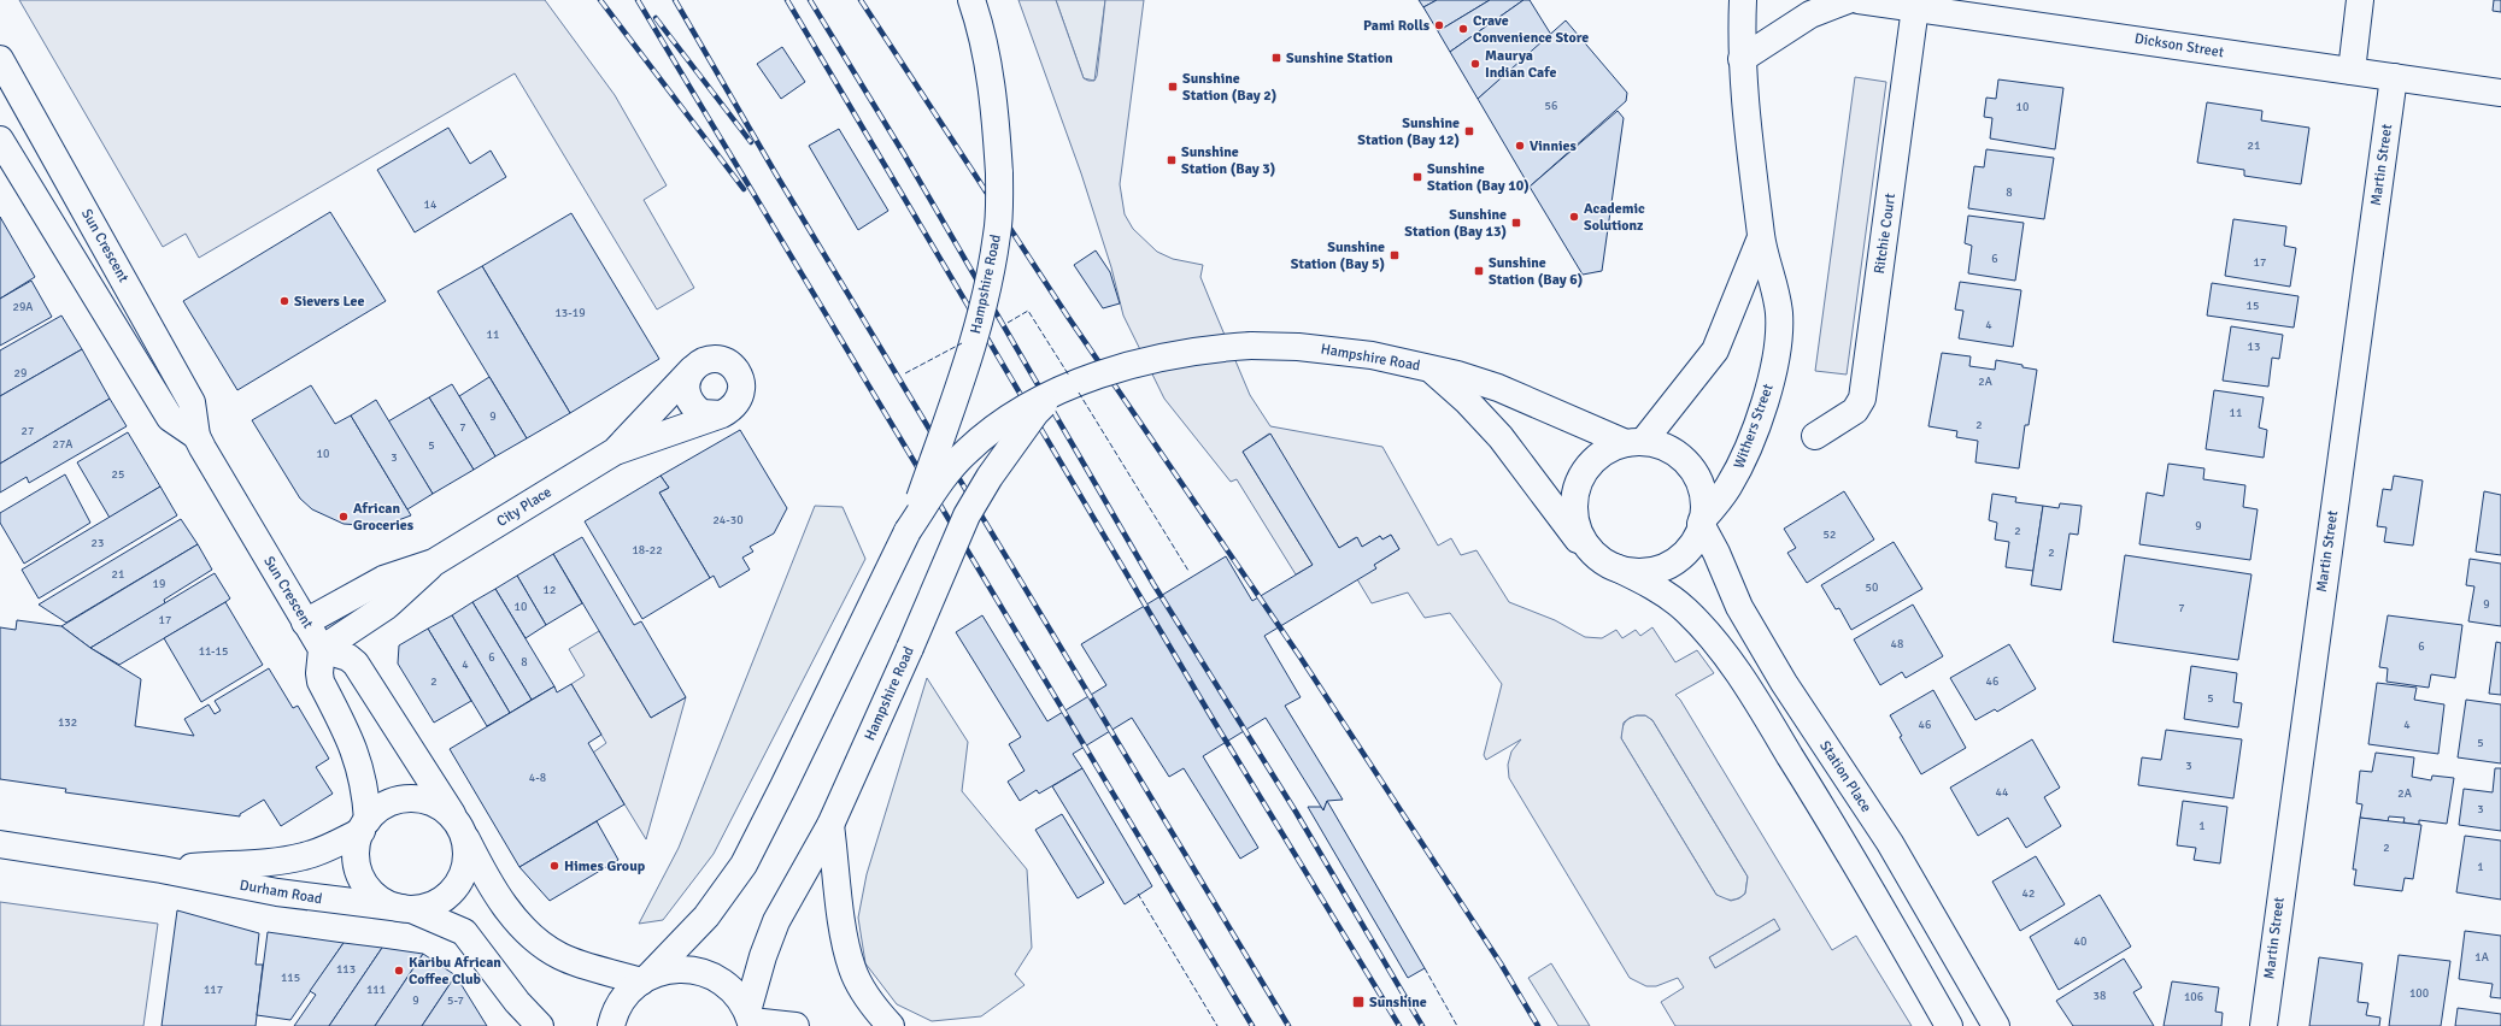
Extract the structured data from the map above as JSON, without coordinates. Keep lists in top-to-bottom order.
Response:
{
  "streets": {
    "street": [
      "Dickson Street",
      "Martin Street",
      "Ritchie Court",
      "Sun Crescent",
      "Hampshire Road",
      "Withers Street",
      "City Place",
      "Station Place",
      "Durham Road"
    ]
  },
  "crossings": [
    ["Dickson Street", "Martin Street"],
    ["Dickson Street", "Ritchie Court"],
    ["Sun Crescent", "City Place"],
    ["Hampshire Road", "Withers Street"],
    ["Hampshire Road", "Station Place"],
    ["Withers Street", "Station Place"]
  ],
  "places": {
    "other": [
      "Pami Rolls",
      "Crave Convenience Store",
      "Maurya Indian Cafe",
      "Vinnies",
      "Academic Solutionz",
      "Sievers Lee",
      "African Groceries",
      "Himes Group",
      "Karibu African Coffee Club"
    ],
    "transit": [
      "Sunshine Station",
      "Sunshine Station (Bay 2)",
      "Sunshine Station (Bay 12)",
      "Sunshine Station (Bay 3)",
      "Sunshine Station (Bay 10)",
      "Sunshine Station (Bay 13)",
      "Sunshine Station (Bay 5)",
      "Sunshine Station (Bay 6)",
      "Sunshine"
    ]
  },
  "house_numbers": [
    "56",
    "10",
    "21",
    "8",
    "14",
    "6",
    "17",
    "15",
    "29A",
    "13-19",
    "4",
    "11",
    "13",
    "29",
    "2A",
    "11",
    "9",
    "2",
    "7",
    "27",
    "27A",
    "5",
    "10",
    "3",
    "25",
    "24-30",
    "9",
    "2",
    "52",
    "23",
    "18-22",
    "2",
    "21",
    "19",
    "50",
    "12",
    "9",
    "10",
    "7",
    "17",
    "48",
    "6",
    "11-15",
    "6",
    "8",
    "4",
    "2",
    "46",
    "5",
    "132",
    "46",
    "4",
    "5",
    "3",
    "4-8",
    "44",
    "2A",
    "3",
    "1",
    "2",
    "1",
    "42",
    "40",
    "1A",
    "113",
    "115",
    "117",
    "111",
    "100",
    "38",
    "106",
    "9",
    "5-7"
  ]
}
